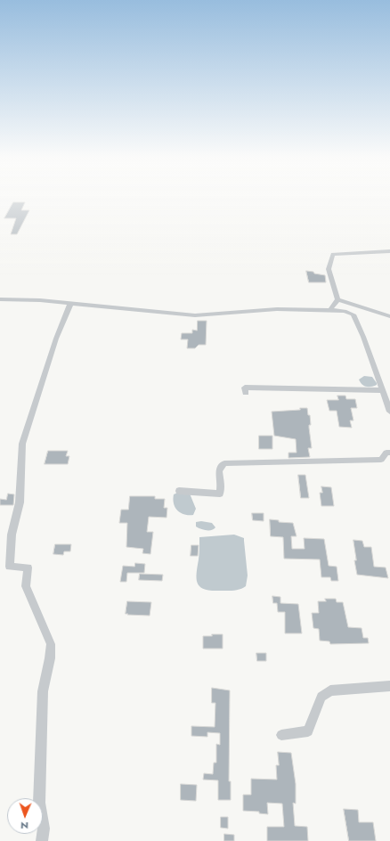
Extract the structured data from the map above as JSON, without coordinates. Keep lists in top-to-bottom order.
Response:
{
  "north": "bottom"
}
